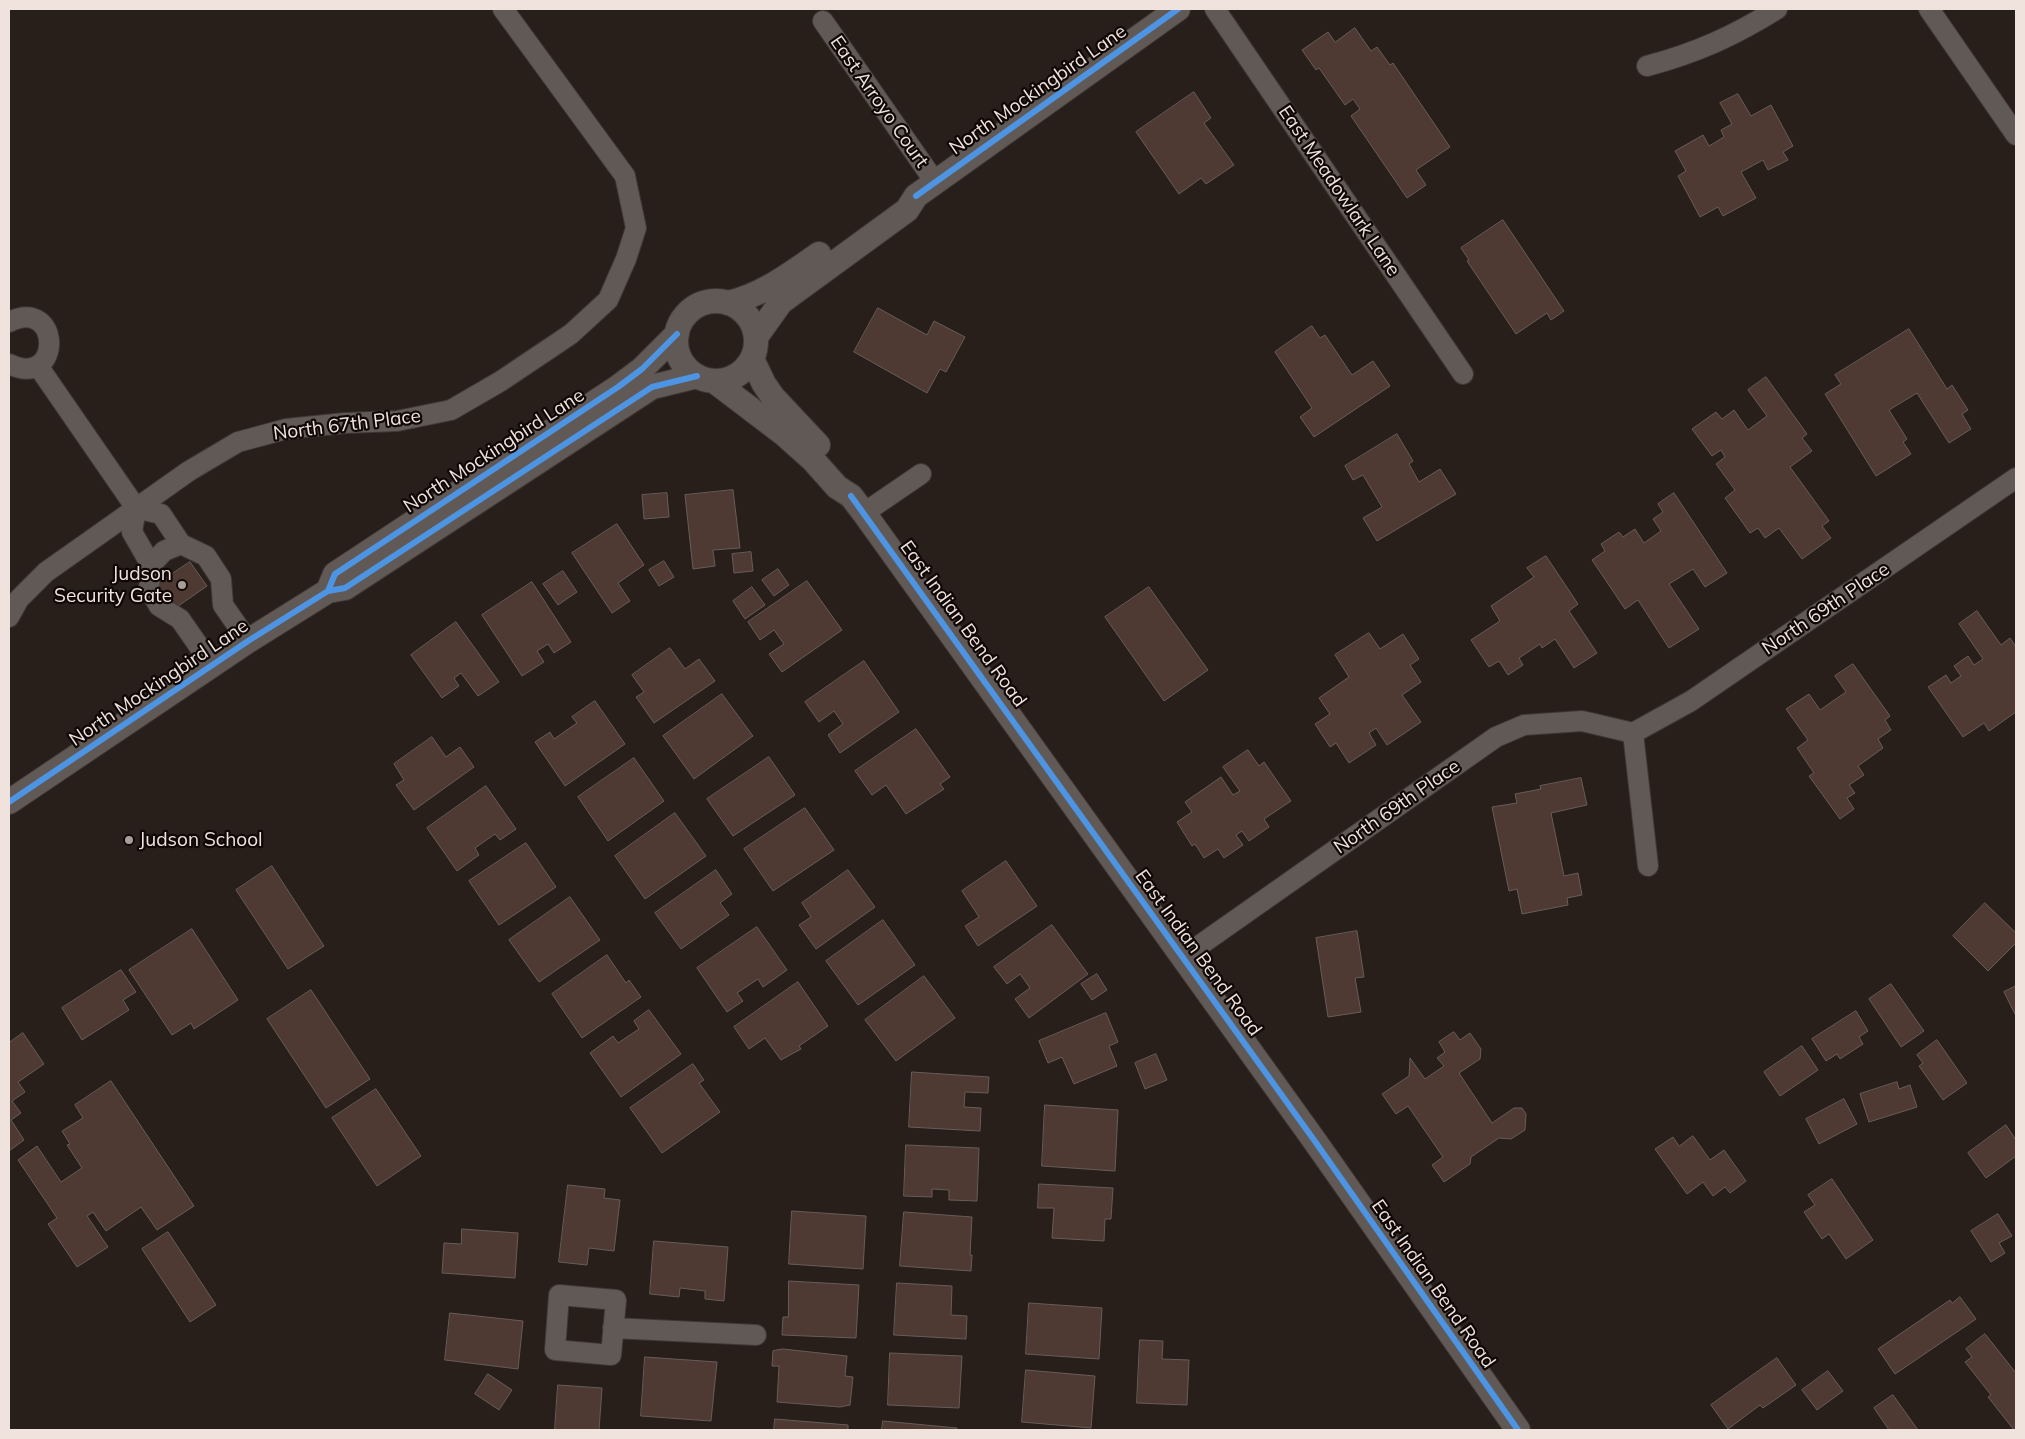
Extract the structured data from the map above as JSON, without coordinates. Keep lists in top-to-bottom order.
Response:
{
  "streets": {
    "street": [
      "North Mockingbird Lane",
      "East Arroyo Court",
      "East Meadowlark Lane",
      "North 67th Place",
      "North 69th Place",
      "East Indian Bend Road"
    ]
  },
  "crossings": [
    ["North Mockingbird Lane", "East Arroyo Court"],
    ["North Mockingbird Lane", "East Indian Bend Road"],
    ["North 69th Place", "East Indian Bend Road"]
  ],
  "places": ["Judson Security Gate", "Judson School"]
}
